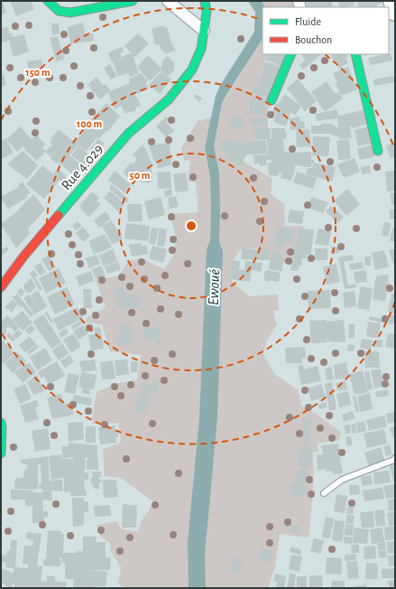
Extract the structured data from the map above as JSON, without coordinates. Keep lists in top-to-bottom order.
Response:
{
  "streets": {
    "street": ["Rue 4.029"]
  },
  "water": ["Ewoué"],
  "legend": ["Fluide", "Bouchon"],
  "rings": ["150 m", "100 m", "50 m"]
}
